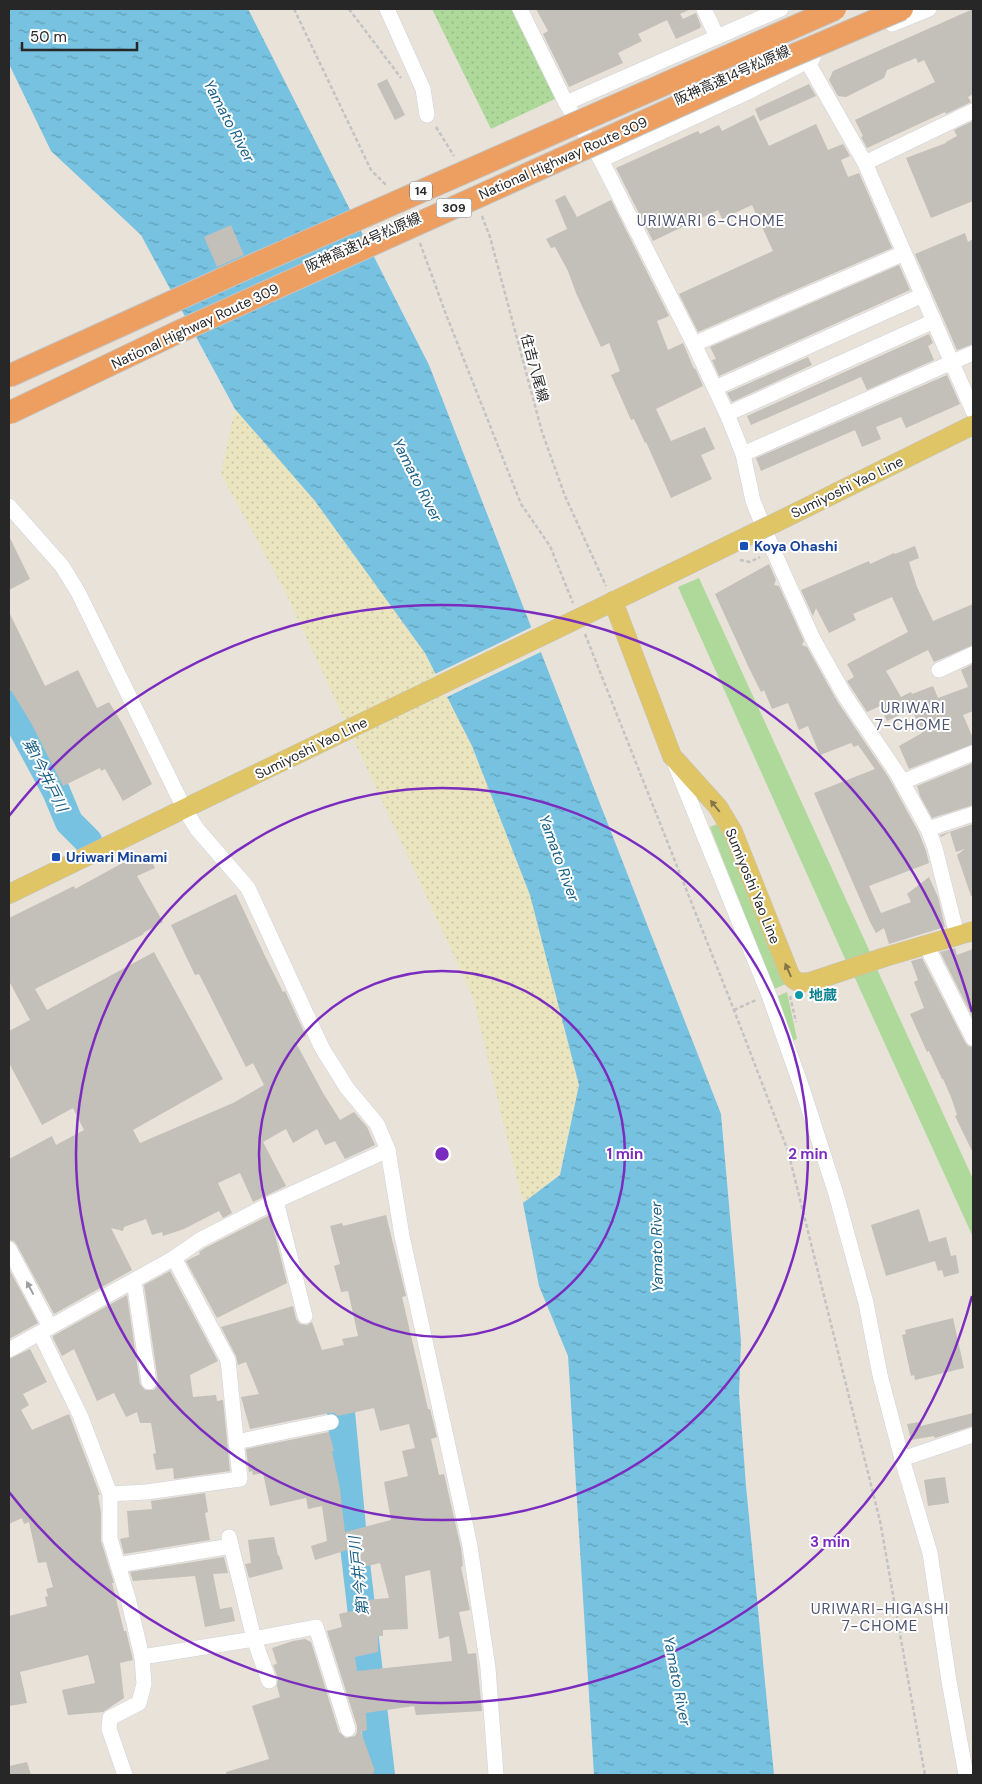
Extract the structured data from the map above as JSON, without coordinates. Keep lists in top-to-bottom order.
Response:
{
  "streets": {
    "highway": [
      "阪神高速14号松原線",
      "National Highway Route 309",
      "14",
      "309"
    ],
    "main road": ["Sumiyoshi Yao Line"],
    "path": ["住吉八尾線"]
  },
  "crossings": [
    ["住吉八尾線", "Sumiyoshi Yao Line"]
  ],
  "districts": ["URIWARI 6-CHOME", "URIWARI 7-CHOME", "URIWARI-HIGASHI 7-CHOME"],
  "water": ["Yamato River", "第1今井戸川"],
  "places": {
    "transit": ["Koya Ohashi", "Uriwari Minami"],
    "other": ["地蔵"]
  },
  "scale_bar": "50 m",
  "rings": ["1 min", "2 min", "3 min"]
}
